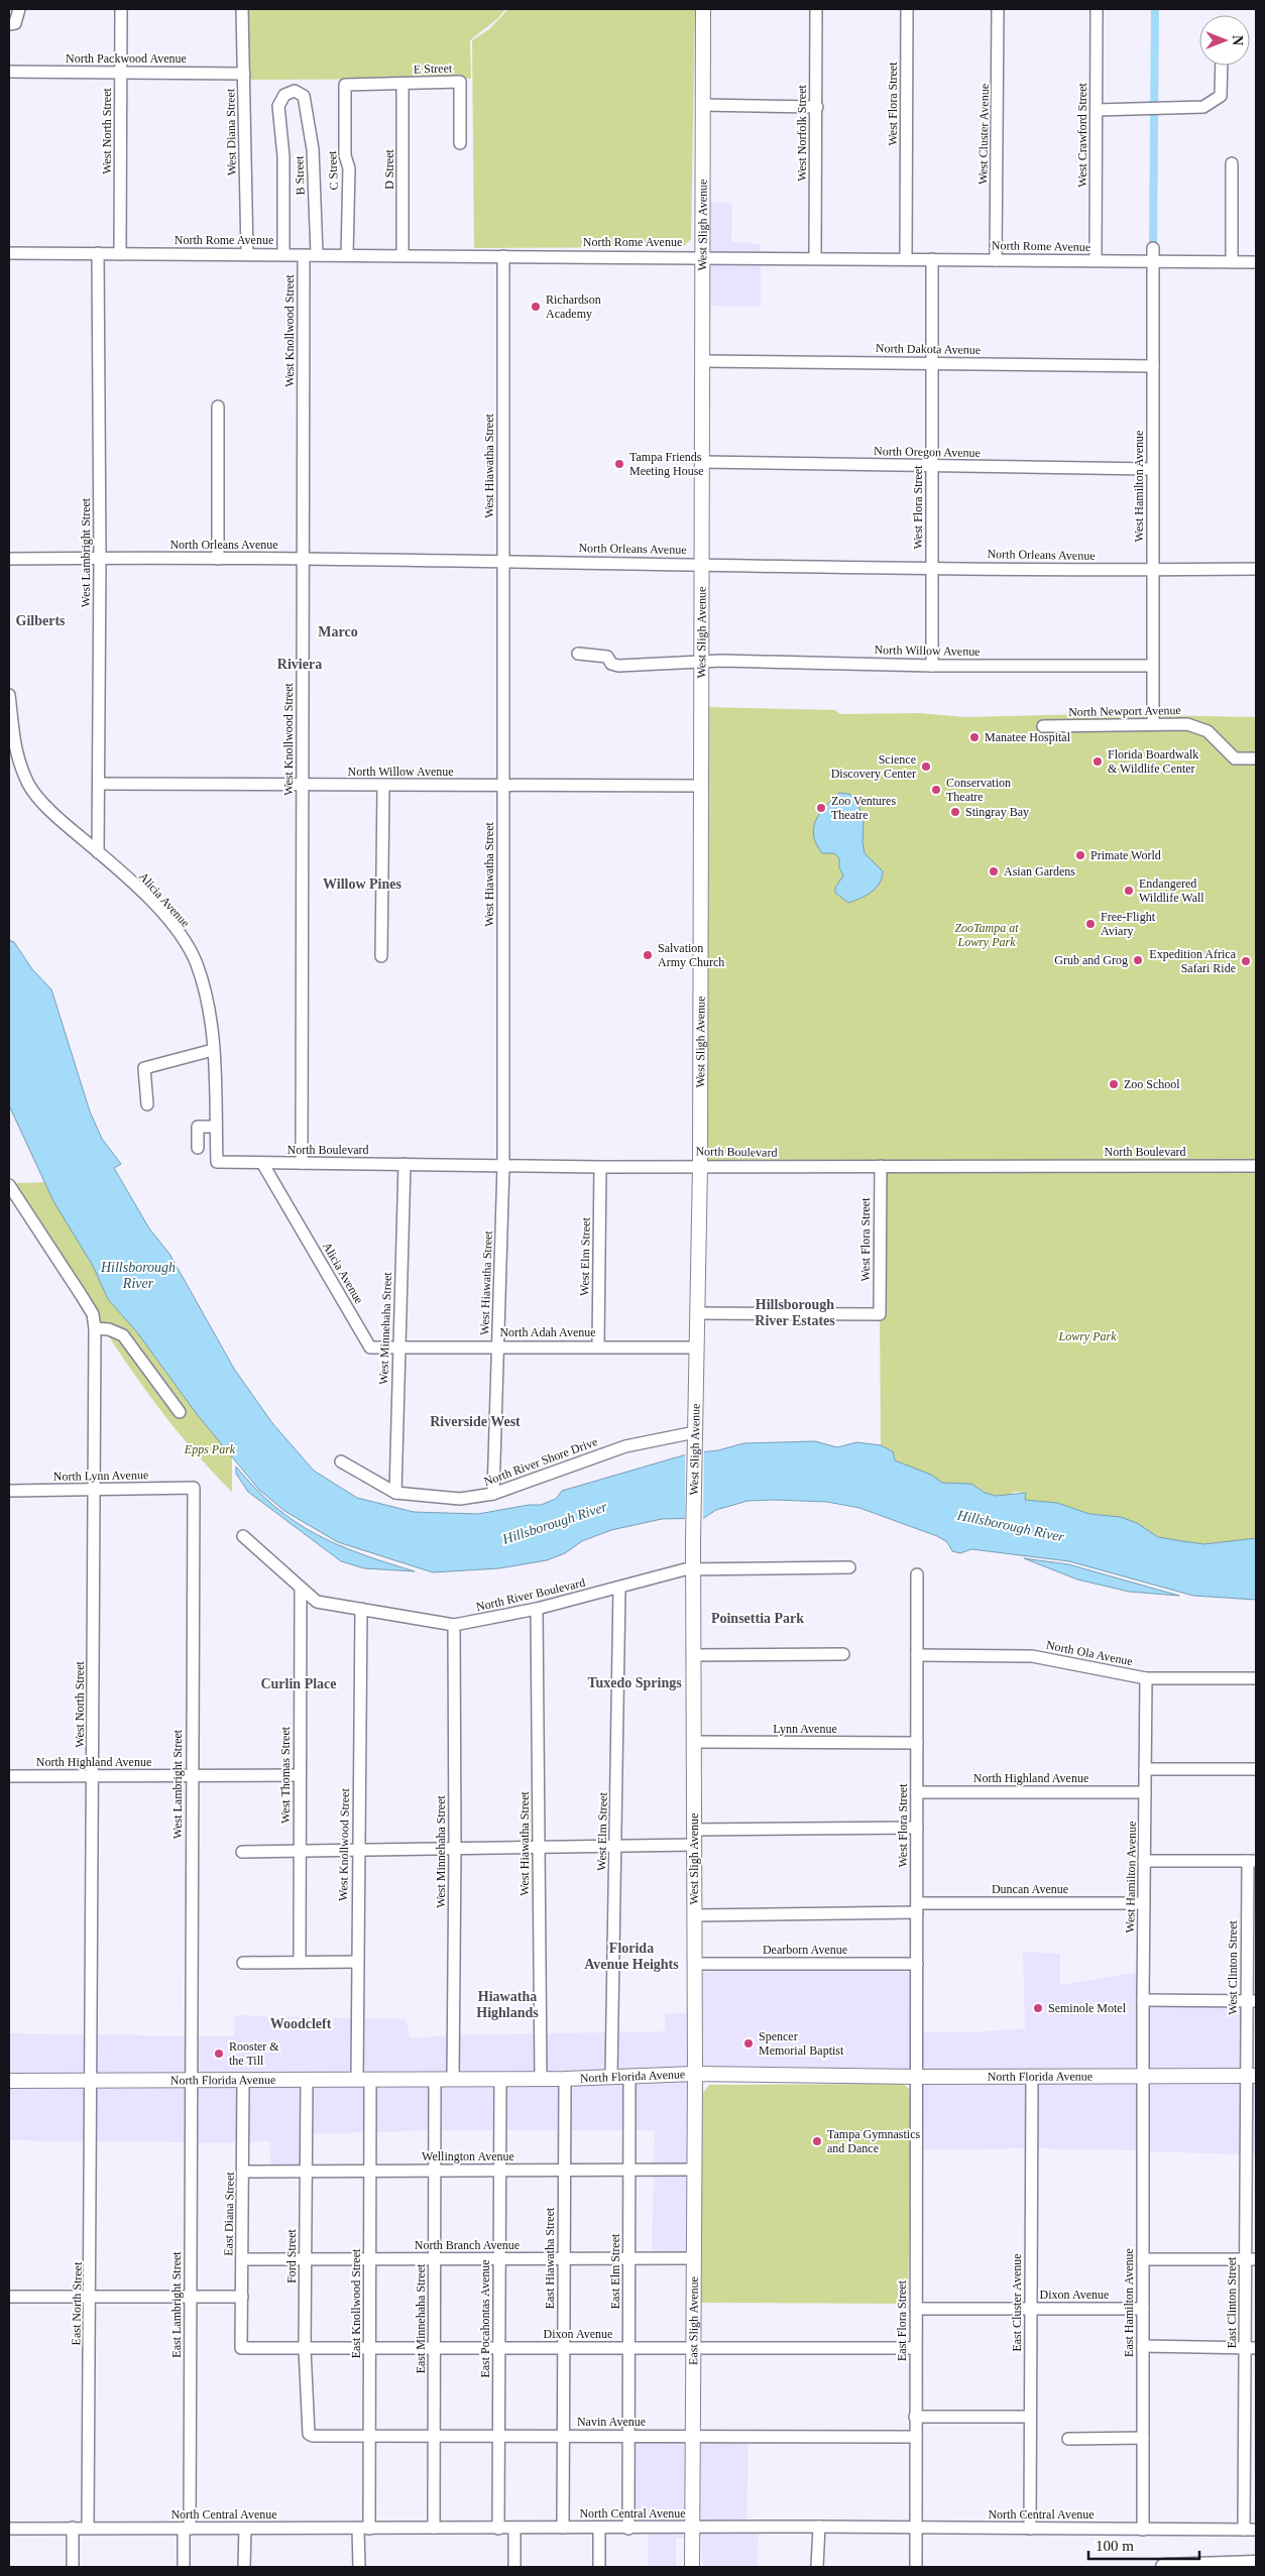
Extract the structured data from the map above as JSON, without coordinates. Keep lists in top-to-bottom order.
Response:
{
  "streets": {
    "main road": ["West Sligh Avenue", "North Florida Avenue", "East Sligh Avenue"],
    "street": [
      "North Packwood Avenue",
      "E Street",
      "West Flora Street",
      "West North Street",
      "West Diana Street",
      "West Norfolk Street",
      "West Cluster Avenue",
      "West Crawford Street",
      "D Street",
      "C Street",
      "B Street",
      "North Rome Avenue",
      "West Knollwood Street",
      "North Dakota Avenue",
      "North Oregon Avenue",
      "West Hiawatha Street",
      "West Hamilton Avenue",
      "North Orleans Avenue",
      "West Lambright Street",
      "North Willow Avenue",
      "North Newport Avenue",
      "Alicia Avenue",
      "North Boulevard",
      "West Elm Street",
      "West Minnehaha Street",
      "North Adah Avenue",
      "North River Shore Drive",
      "North Lynn Avenue",
      "North River Boulevard",
      "North Ola Avenue",
      "Lynn Avenue",
      "North Highland Avenue",
      "West Thomas Street",
      "Duncan Avenue",
      "Dearborn Avenue",
      "West Clinton Street",
      "Wellington Avenue",
      "East Diana Street",
      "North Branch Avenue",
      "Ford Street",
      "East Hiawatha Street",
      "East Elm Street",
      "Dixon Avenue",
      "East Cluster Avenue",
      "East Hamilton Avenue",
      "East Clinton Street",
      "East North Street",
      "East Knollwood Street",
      "East Lambright Street",
      "East Minnehaha Street",
      "East Pocahontas Avenue",
      "East Flora Street",
      "Navin Avenue",
      "North Central Avenue"
    ]
  },
  "crossings": [
    ["North Packwood Avenue", "West North Street"],
    ["North Packwood Avenue", "West Diana Street"],
    ["E Street", "D Street"],
    ["E Street", "C Street"],
    ["West Flora Street", "West Sligh Avenue"],
    ["West Flora Street", "North Rome Avenue"],
    ["West Flora Street", "North Dakota Avenue"],
    ["West Flora Street", "North Oregon Avenue"],
    ["West Flora Street", "North Orleans Avenue"],
    ["West Flora Street", "North Willow Avenue"],
    ["West Flora Street", "North Boulevard"],
    ["West Flora Street", "North Ola Avenue"],
    ["West Flora Street", "Lynn Avenue"],
    ["West Flora Street", "North Highland Avenue"],
    ["West Flora Street", "Duncan Avenue"],
    ["West Flora Street", "Dearborn Avenue"],
    ["West Flora Street", "North Florida Avenue"],
    ["West Flora Street", "East Flora Street"],
    ["West North Street", "North Rome Avenue"],
    ["West North Street", "North Lynn Avenue"],
    ["West North Street", "North Highland Avenue"],
    ["West North Street", "North Florida Avenue"],
    ["West North Street", "East North Street"],
    ["West Diana Street", "North Rome Avenue"],
    ["West Norfolk Street", "North Rome Avenue"],
    ["West Cluster Avenue", "North Rome Avenue"],
    ["West Crawford Street", "North Rome Avenue"],
    ["D Street", "North Rome Avenue"],
    ["C Street", "North Rome Avenue"],
    ["B Street", "North Rome Avenue"],
    ["West Sligh Avenue", "North Rome Avenue"],
    ["West Sligh Avenue", "North Dakota Avenue"],
    ["West Sligh Avenue", "North Oregon Avenue"],
    ["West Sligh Avenue", "North Orleans Avenue"],
    ["West Sligh Avenue", "North Willow Avenue"],
    ["West Sligh Avenue", "North Boulevard"],
    ["West Sligh Avenue", "North Adah Avenue"],
    ["West Sligh Avenue", "North River Shore Drive"],
    ["West Sligh Avenue", "North River Boulevard"],
    ["West Sligh Avenue", "Lynn Avenue"],
    ["West Sligh Avenue", "Duncan Avenue"],
    ["West Sligh Avenue", "Dearborn Avenue"],
    ["West Sligh Avenue", "North Florida Avenue"],
    ["West Sligh Avenue", "East Sligh Avenue"],
    ["North Rome Avenue", "West Knollwood Street"],
    ["North Rome Avenue", "West Hiawatha Street"],
    ["North Rome Avenue", "West Hamilton Avenue"],
    ["North Rome Avenue", "West Lambright Street"],
    ["West Knollwood Street", "North Orleans Avenue"],
    ["West Knollwood Street", "North Willow Avenue"],
    ["West Knollwood Street", "North Boulevard"],
    ["West Knollwood Street", "North River Boulevard"],
    ["West Knollwood Street", "North Florida Avenue"],
    ["West Knollwood Street", "East Knollwood Street"],
    ["North Dakota Avenue", "West Hamilton Avenue"],
    ["North Oregon Avenue", "West Hamilton Avenue"],
    ["West Hiawatha Street", "North Orleans Avenue"],
    ["West Hiawatha Street", "North Willow Avenue"],
    ["West Hiawatha Street", "North Boulevard"],
    ["West Hiawatha Street", "North Adah Avenue"],
    ["West Hiawatha Street", "North River Shore Drive"],
    ["West Hiawatha Street", "North River Boulevard"],
    ["West Hiawatha Street", "North Florida Avenue"],
    ["West Hamilton Avenue", "North Orleans Avenue"],
    ["West Hamilton Avenue", "North Willow Avenue"],
    ["West Hamilton Avenue", "North Newport Avenue"],
    ["West Hamilton Avenue", "North Ola Avenue"],
    ["West Hamilton Avenue", "North Highland Avenue"],
    ["West Hamilton Avenue", "Duncan Avenue"],
    ["West Hamilton Avenue", "North Florida Avenue"],
    ["West Hamilton Avenue", "East Hamilton Avenue"],
    ["North Orleans Avenue", "West Lambright Street"],
    ["West Lambright Street", "North Willow Avenue"],
    ["West Lambright Street", "Alicia Avenue"],
    ["West Lambright Street", "North Lynn Avenue"],
    ["West Lambright Street", "North Highland Avenue"],
    ["West Lambright Street", "North Florida Avenue"],
    ["West Lambright Street", "East Lambright Street"],
    ["Alicia Avenue", "North Boulevard"],
    ["Alicia Avenue", "West Minnehaha Street"],
    ["Alicia Avenue", "North Adah Avenue"],
    ["North Boulevard", "West Elm Street"],
    ["North Boulevard", "West Minnehaha Street"],
    ["West Elm Street", "North Adah Avenue"],
    ["West Elm Street", "North River Boulevard"],
    ["West Elm Street", "North Florida Avenue"],
    ["West Minnehaha Street", "North Adah Avenue"],
    ["West Minnehaha Street", "North River Shore Drive"],
    ["West Minnehaha Street", "North River Boulevard"],
    ["West Minnehaha Street", "North Florida Avenue"],
    ["North River Boulevard", "West Thomas Street"],
    ["North Highland Avenue", "West Thomas Street"],
    ["West Clinton Street", "North Florida Avenue"],
    ["West Clinton Street", "East Clinton Street"],
    ["North Florida Avenue", "East Diana Street"],
    ["North Florida Avenue", "Ford Street"],
    ["North Florida Avenue", "East Hiawatha Street"],
    ["North Florida Avenue", "East Elm Street"],
    ["North Florida Avenue", "East Cluster Avenue"],
    ["North Florida Avenue", "East Hamilton Avenue"],
    ["North Florida Avenue", "East Clinton Street"],
    ["North Florida Avenue", "East North Street"],
    ["North Florida Avenue", "East Knollwood Street"],
    ["North Florida Avenue", "East Lambright Street"],
    ["North Florida Avenue", "East Minnehaha Street"],
    ["North Florida Avenue", "East Pocahontas Avenue"],
    ["North Florida Avenue", "East Sligh Avenue"],
    ["North Florida Avenue", "East Flora Street"],
    ["Wellington Avenue", "East Diana Street"],
    ["Wellington Avenue", "Ford Street"],
    ["Wellington Avenue", "East Hiawatha Street"],
    ["Wellington Avenue", "East Elm Street"],
    ["Wellington Avenue", "East Knollwood Street"],
    ["Wellington Avenue", "East Minnehaha Street"],
    ["Wellington Avenue", "East Pocahontas Avenue"],
    ["Wellington Avenue", "East Sligh Avenue"],
    ["East Diana Street", "North Branch Avenue"],
    ["East Diana Street", "Dixon Avenue"],
    ["North Branch Avenue", "Ford Street"],
    ["North Branch Avenue", "East Hiawatha Street"],
    ["North Branch Avenue", "East Elm Street"],
    ["North Branch Avenue", "East Knollwood Street"],
    ["North Branch Avenue", "East Minnehaha Street"],
    ["North Branch Avenue", "East Pocahontas Avenue"],
    ["North Branch Avenue", "East Sligh Avenue"],
    ["Ford Street", "Dixon Avenue"],
    ["Ford Street", "Navin Avenue"],
    ["East Hiawatha Street", "Dixon Avenue"],
    ["East Hiawatha Street", "Navin Avenue"],
    ["East Hiawatha Street", "North Central Avenue"],
    ["East Elm Street", "Dixon Avenue"],
    ["East Elm Street", "Navin Avenue"],
    ["East Elm Street", "North Central Avenue"],
    ["Dixon Avenue", "East Cluster Avenue"],
    ["Dixon Avenue", "East Hamilton Avenue"],
    ["Dixon Avenue", "East Knollwood Street"],
    ["Dixon Avenue", "East Minnehaha Street"],
    ["Dixon Avenue", "East Pocahontas Avenue"],
    ["Dixon Avenue", "East Sligh Avenue"],
    ["Dixon Avenue", "East Flora Street"],
    ["East Cluster Avenue", "North Central Avenue"],
    ["East Hamilton Avenue", "North Central Avenue"],
    ["East Clinton Street", "North Central Avenue"],
    ["East North Street", "North Central Avenue"],
    ["East Knollwood Street", "Navin Avenue"],
    ["East Knollwood Street", "North Central Avenue"],
    ["East Lambright Street", "North Central Avenue"],
    ["East Minnehaha Street", "Navin Avenue"],
    ["East Minnehaha Street", "North Central Avenue"],
    ["East Pocahontas Avenue", "Navin Avenue"],
    ["East Pocahontas Avenue", "North Central Avenue"],
    ["East Sligh Avenue", "Navin Avenue"],
    ["East Sligh Avenue", "North Central Avenue"],
    ["East Flora Street", "Navin Avenue"],
    ["East Flora Street", "North Central Avenue"]
  ],
  "districts": [
    "Gilberts",
    "Marco",
    "Riviera",
    "Willow Pines",
    "Hillsborough River Estates",
    "Riverside West",
    "Poinsettia Park",
    "Tuxedo Springs",
    "Curlin Place",
    "Florida Avenue Heights",
    "Hiawatha Highlands",
    "Woodcleft"
  ],
  "water": ["Hillsborough River"],
  "parks": ["ZooTampa at Lowry Park", "Lowry Park", "Epps Park"],
  "places": [
    "Richardson Academy",
    "Tampa Friends Meeting House",
    "Manatee Hospital",
    "Florida Boardwalk & Wildlife Center",
    "Science Discovery Center",
    "Conservation Theatre",
    "Zoo Ventures Theatre",
    "Stingray Bay",
    "Primate World",
    "Asian Gardens",
    "Endangered Wildlife Wall",
    "Free-Flight Aviary",
    "Salvation Army Church",
    "Grub and Grog",
    "Expedition Africa Safari Ride",
    "Zoo School",
    "Seminole Motel",
    "Spencer Memorial Baptist",
    "Rooster & the Till",
    "Tampa Gymnastics and Dance"
  ],
  "scale_bar": "100 m",
  "north": "right"
}
